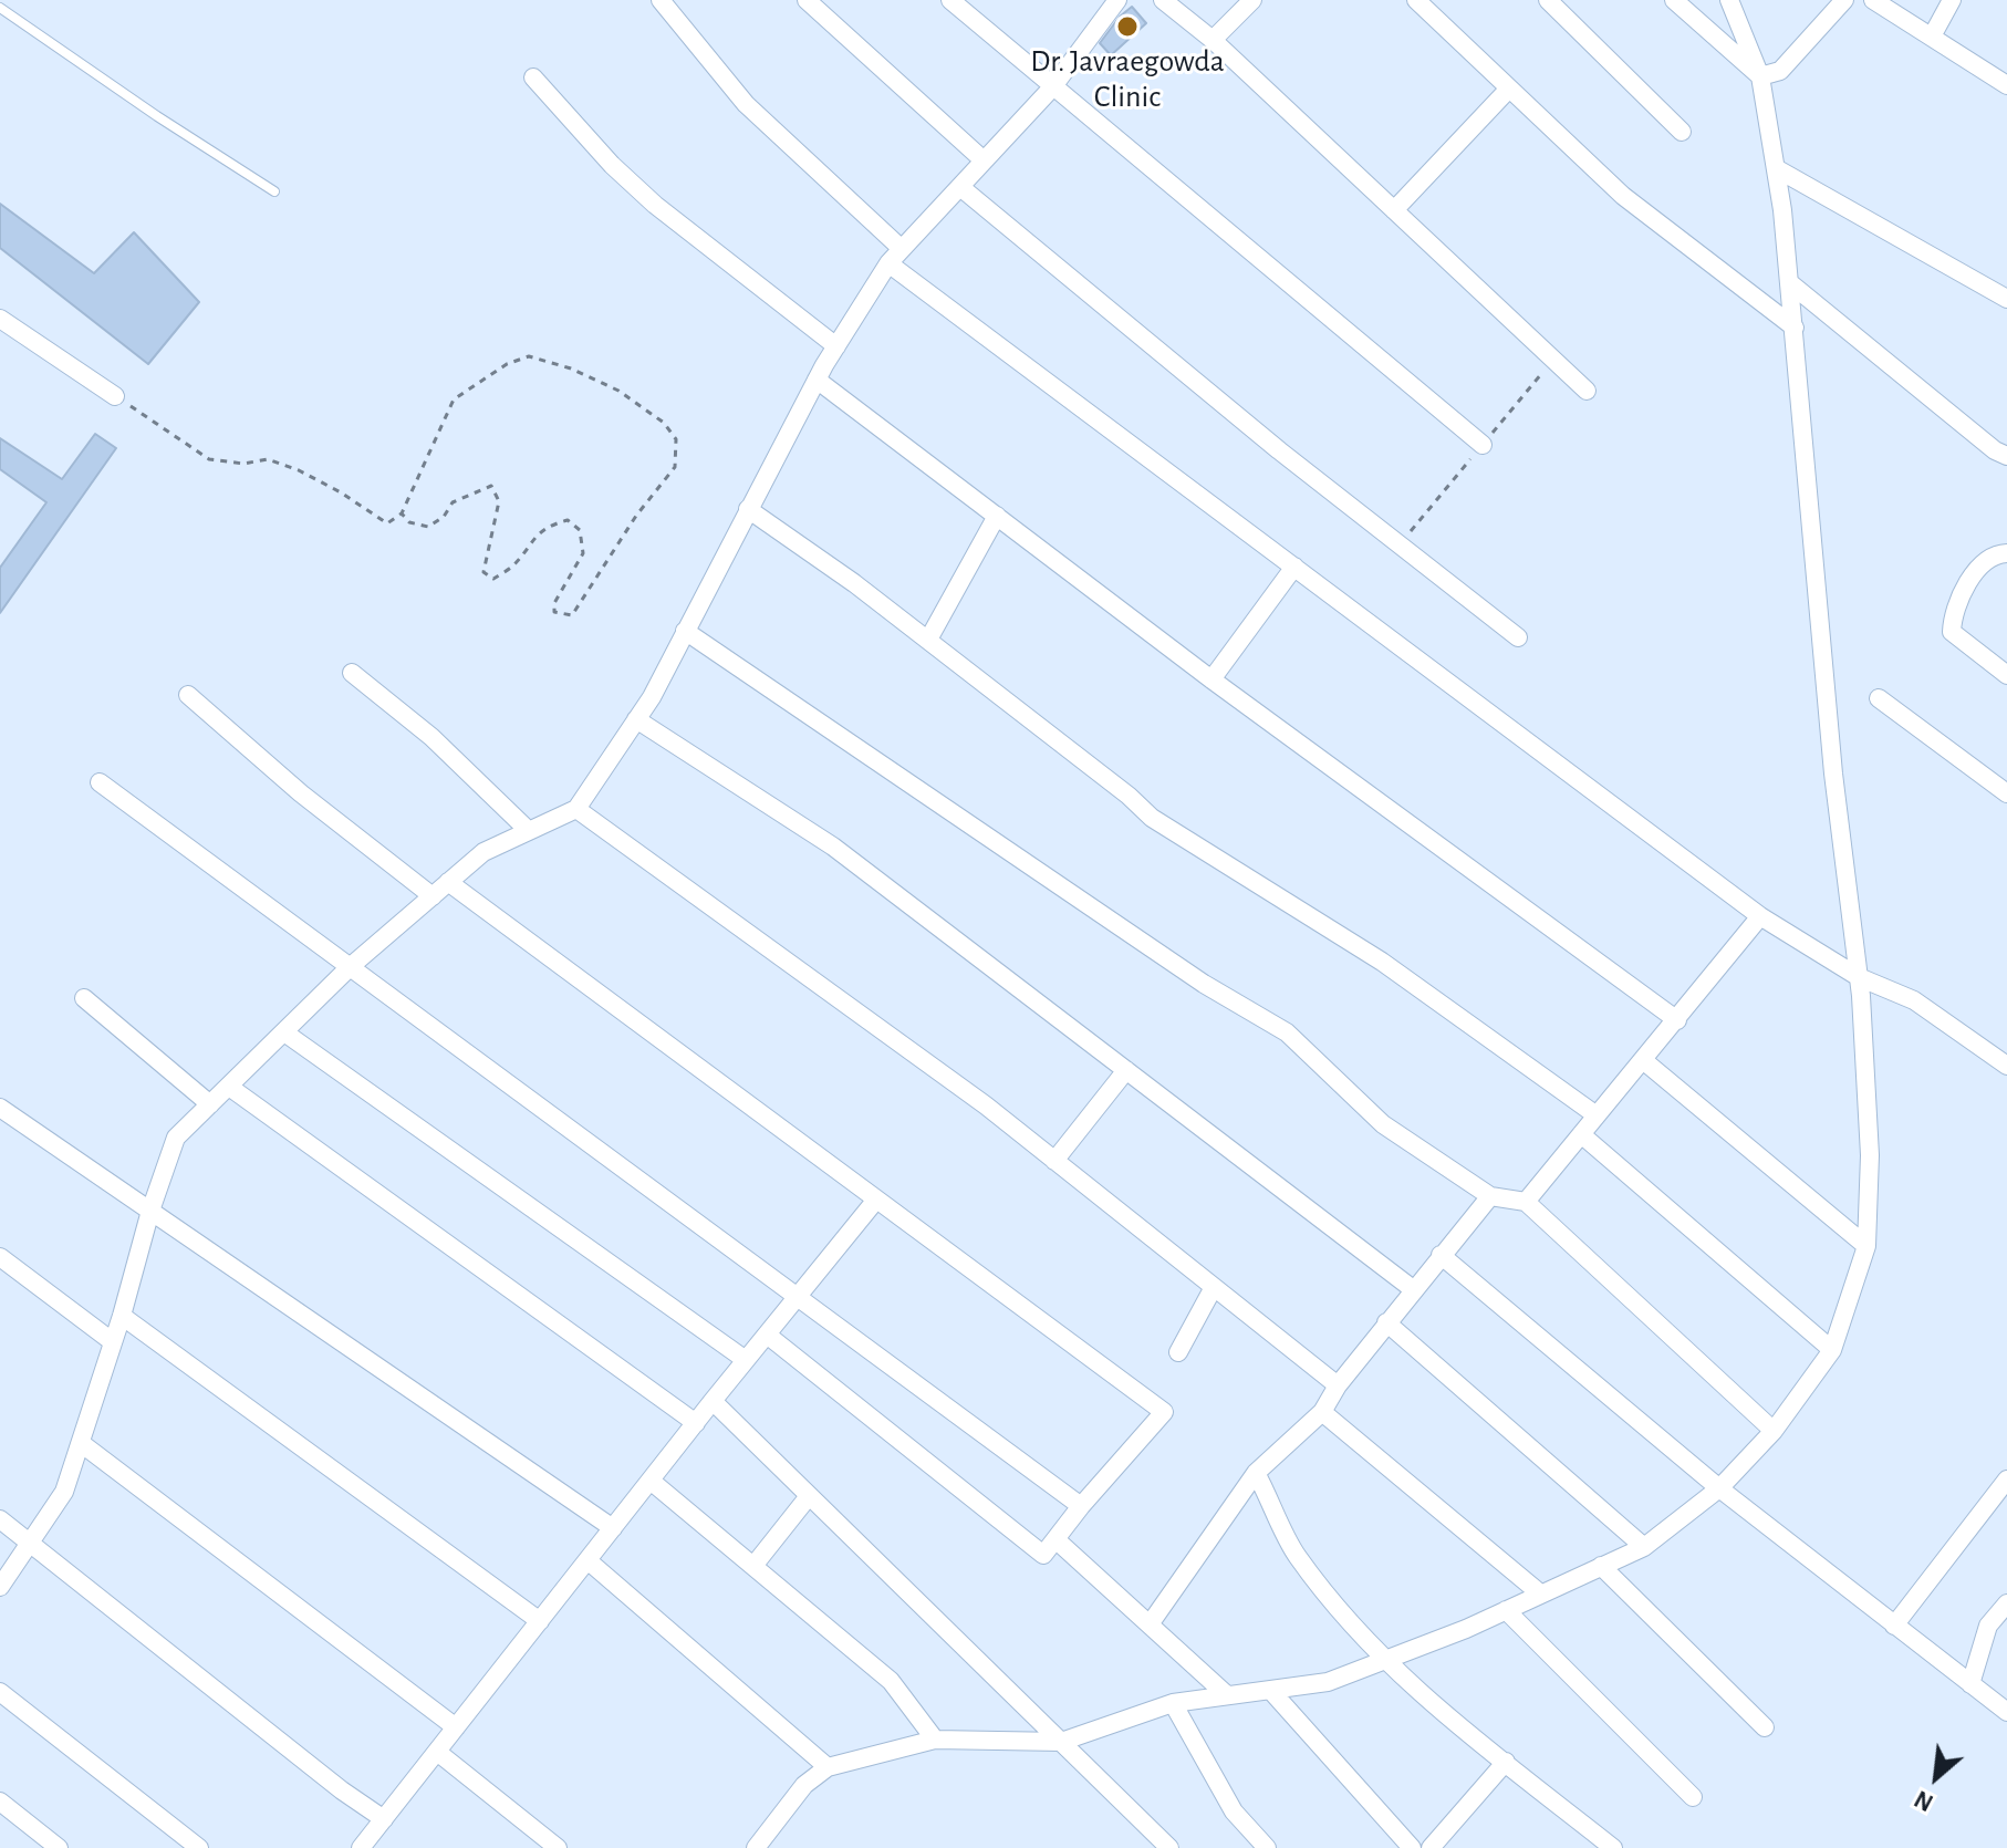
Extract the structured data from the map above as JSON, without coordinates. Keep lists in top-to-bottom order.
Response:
{
  "places": ["Dr. Javraegowda Clinic"],
  "north": "bottom left"
}
